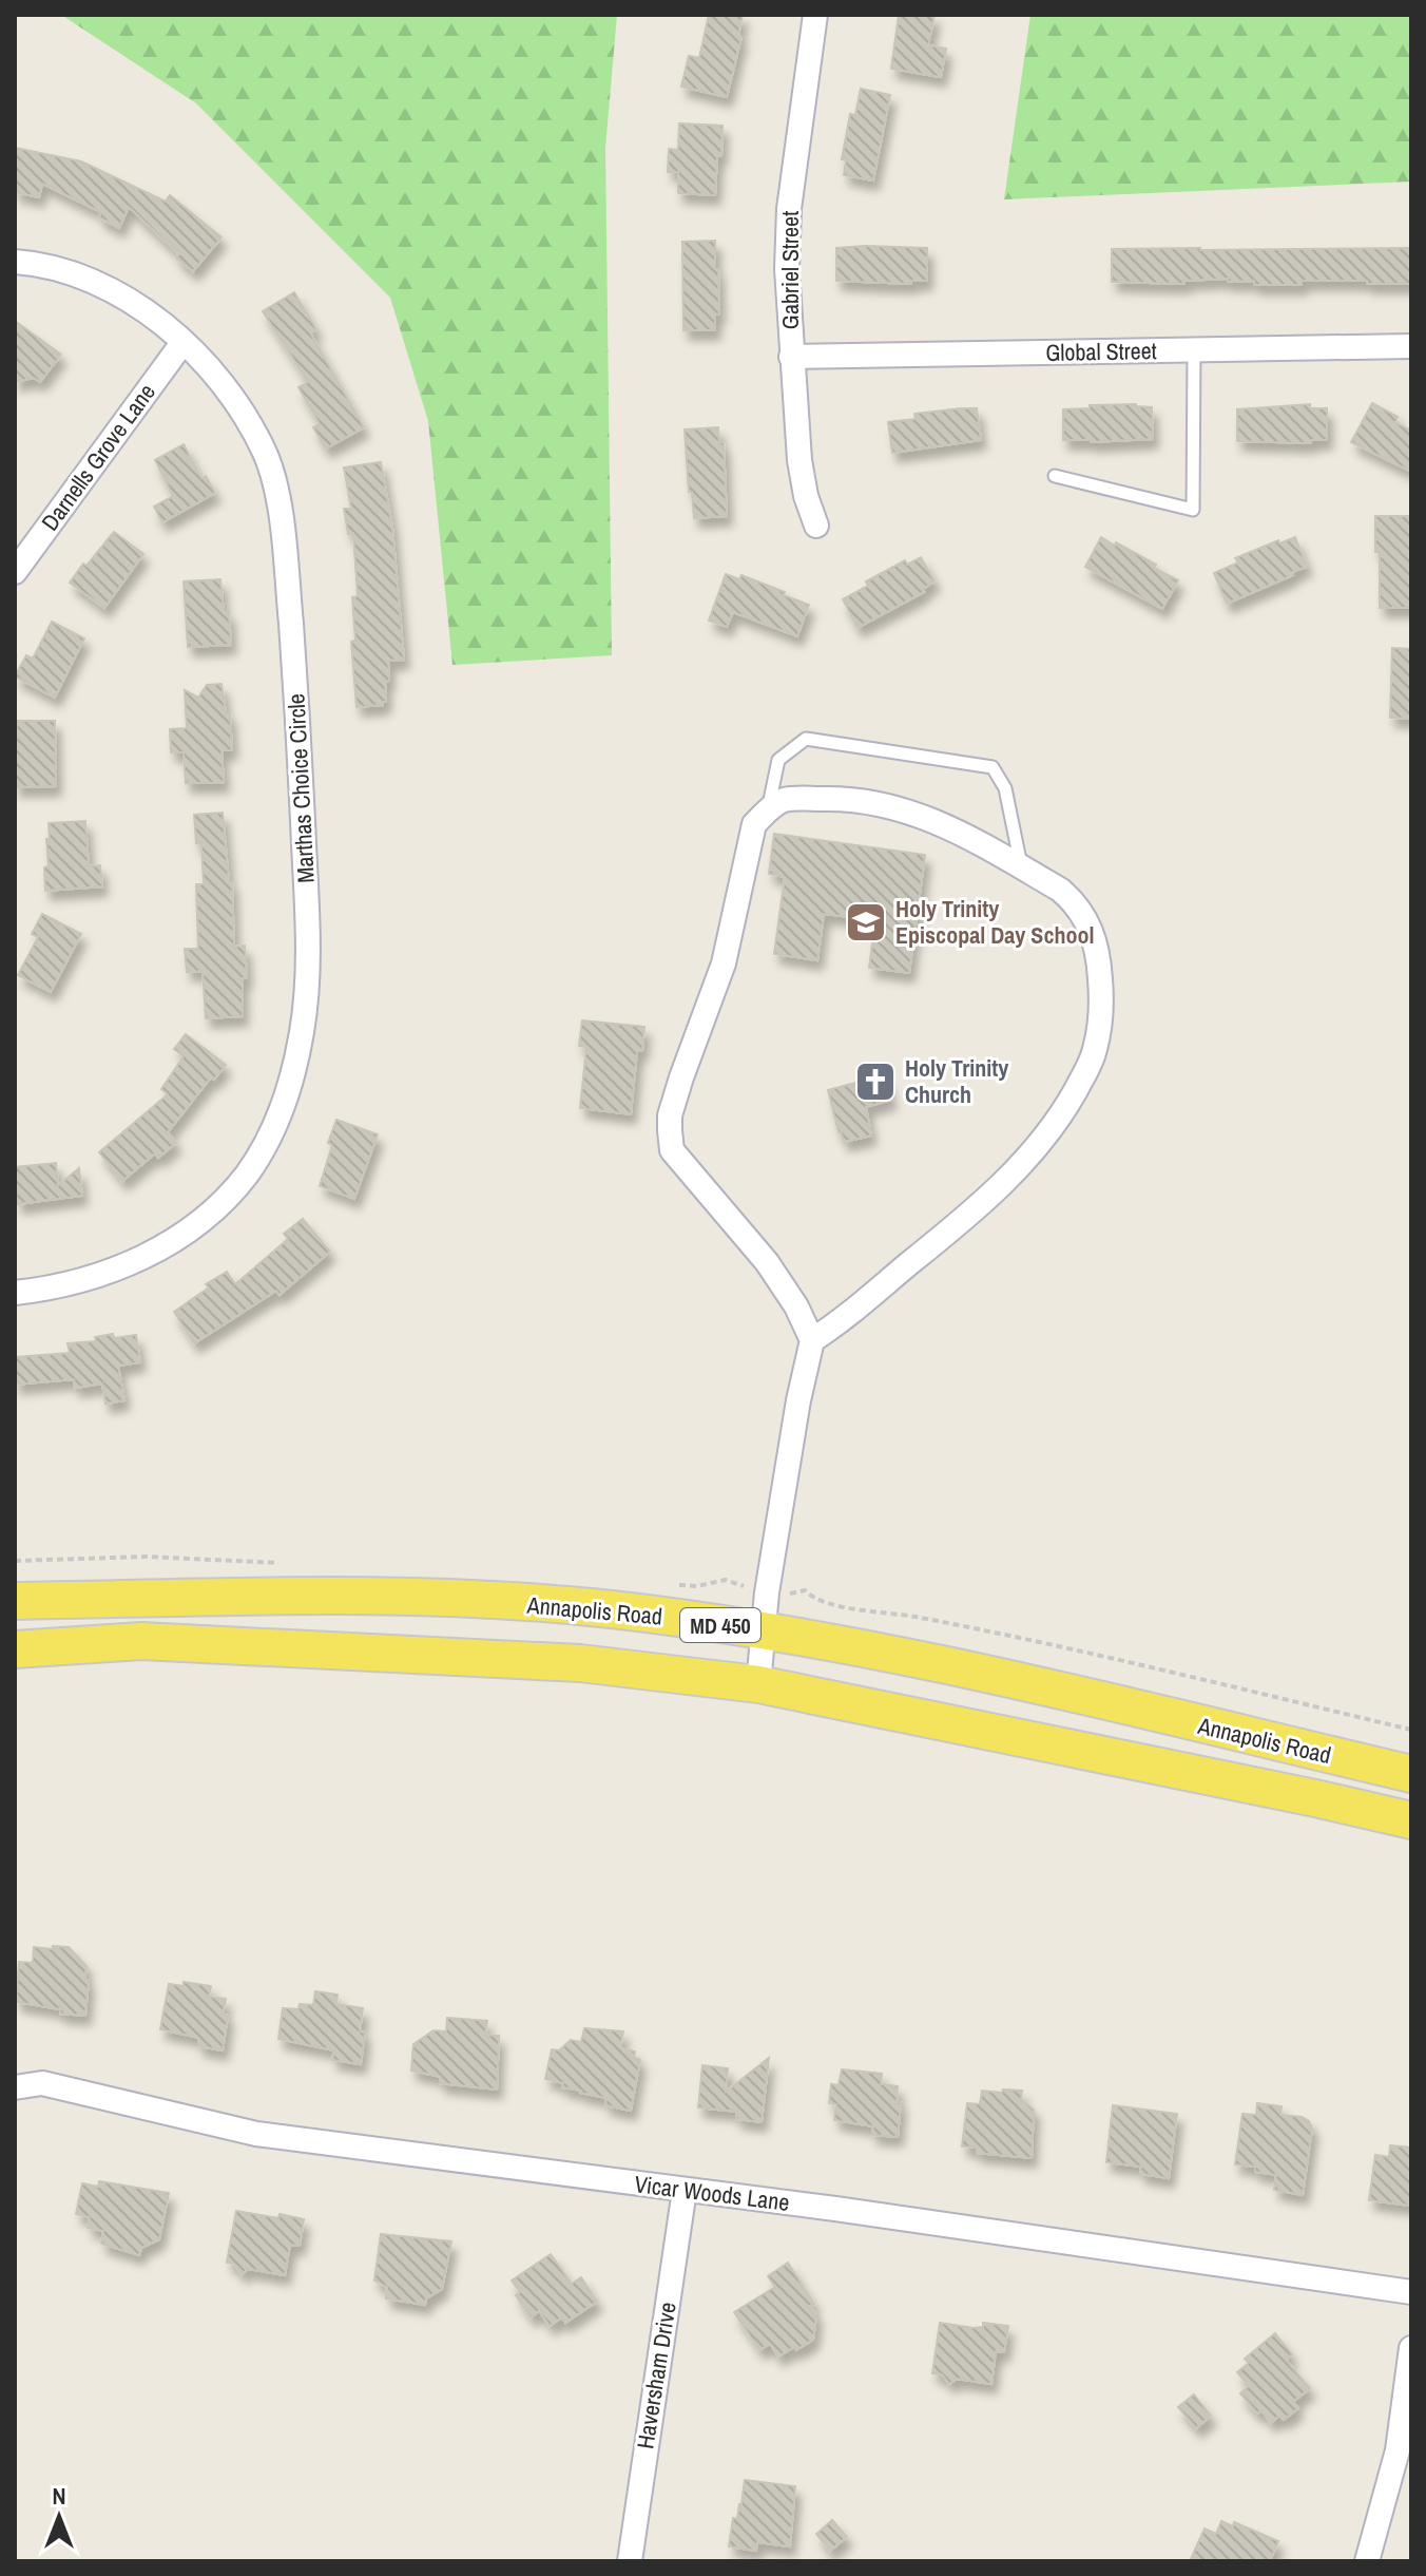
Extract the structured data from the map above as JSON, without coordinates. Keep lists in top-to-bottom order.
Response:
{
  "streets": {
    "main road": ["Annapolis Road", "MD 450"],
    "street": [
      "Gabriel Street",
      "Global Street",
      "Darnells Grove Lane",
      "Marthas Choice Circle",
      "Vicar Woods Lane",
      "Haversham Drive"
    ]
  },
  "crossings": [
    ["Gabriel Street", "Global Street"],
    ["Darnells Grove Lane", "Marthas Choice Circle"],
    ["Vicar Woods Lane", "Haversham Drive"]
  ],
  "places": {
    "school or university": ["Holy Trinity Episcopal Day School"],
    "church": ["Holy Trinity Church"]
  },
  "north": "top"
}
